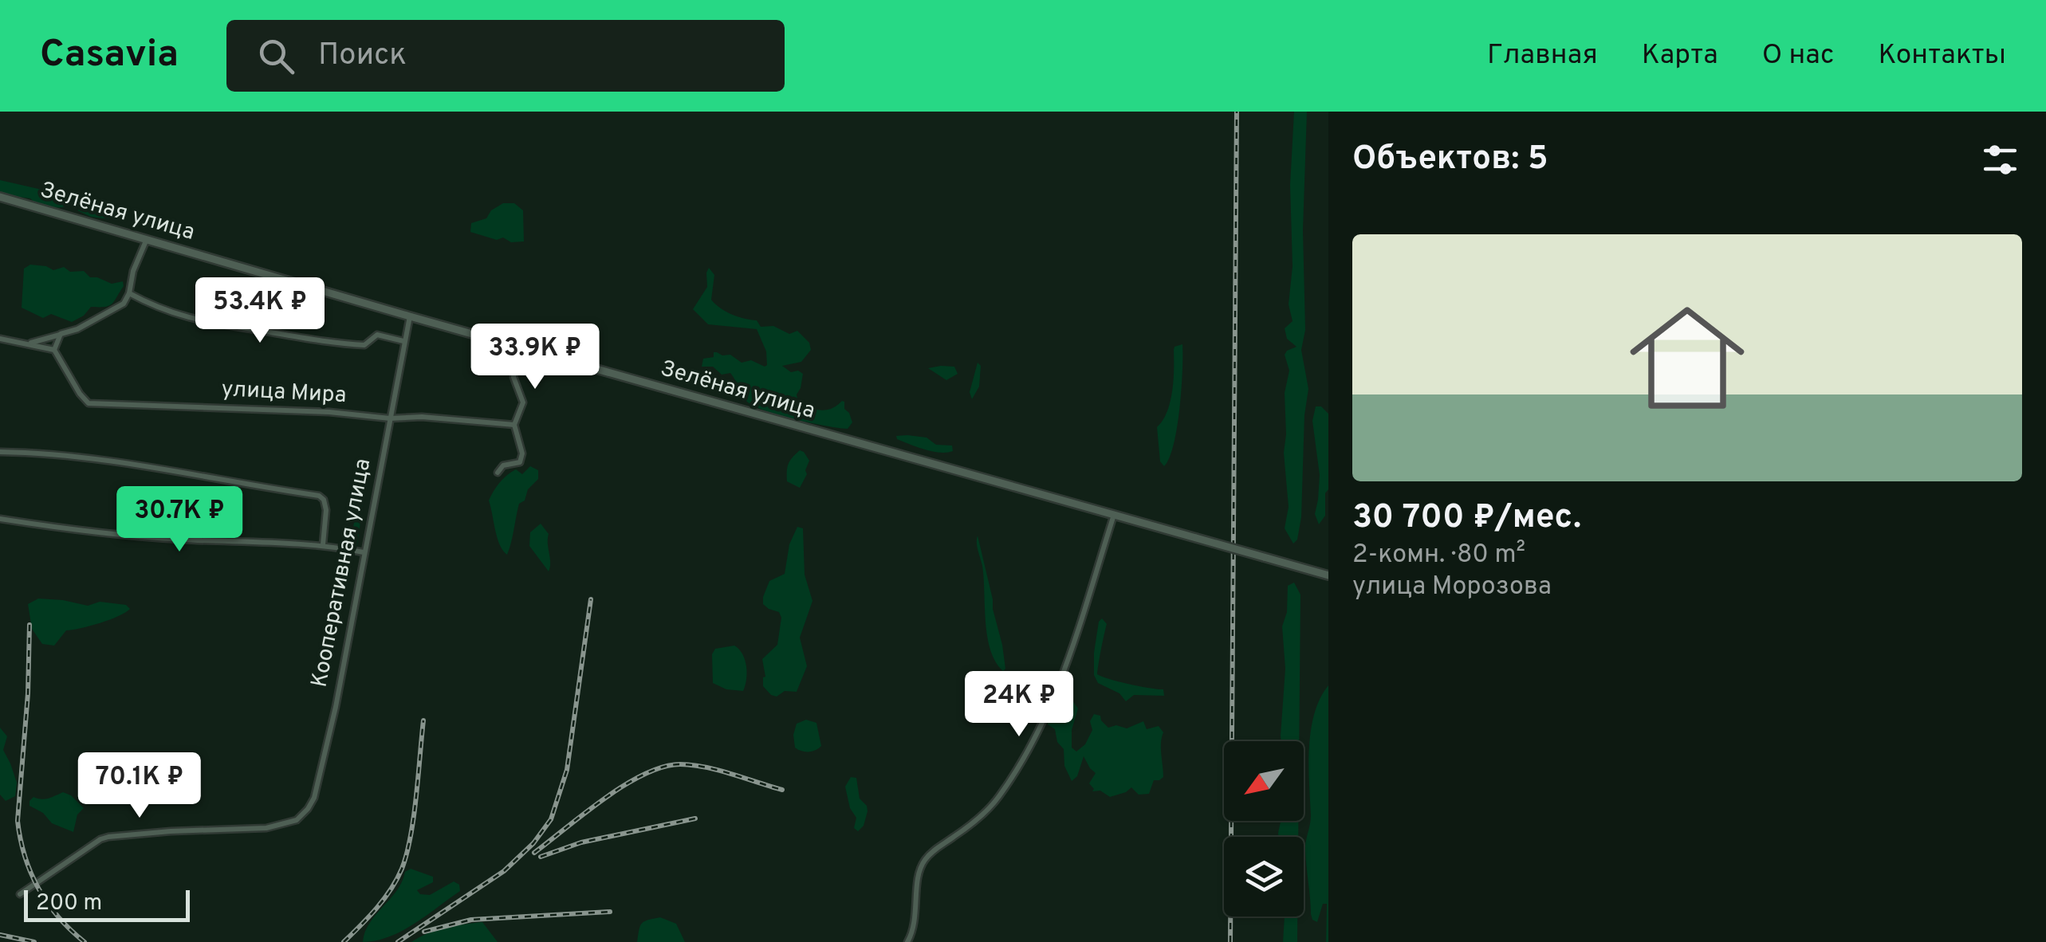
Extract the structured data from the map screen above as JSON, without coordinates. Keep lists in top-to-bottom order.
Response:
{
  "streets": {
    "street": ["Зелёная улица", "улица Мира", "Кооперативная улица"]
  },
  "crossings": [
    ["Зелёная улица", "Кооперативная улица"],
    ["улица Мира", "Кооперативная улица"]
  ],
  "scale_bar": "200 m",
  "north": "bottom left",
  "page": {
    "header": "Casavia",
    "search": "Поиск",
    "nav": [
      "Главная",
      "Карта",
      "О нас",
      "Контакты"
    ],
    "heading": "Объектов: 5",
    "list": [
      {
        "name": "30 700 ₽/мес.",
        "note": "2-комн. · 80 m² · улица Морозова"
      }
    ],
    "price": [
      "53.4K ₽",
      "33.9K ₽",
      "30.7K ₽",
      "24K ₽",
      "70.1K ₽"
    ],
    "scale": "200 m"
  }
}
